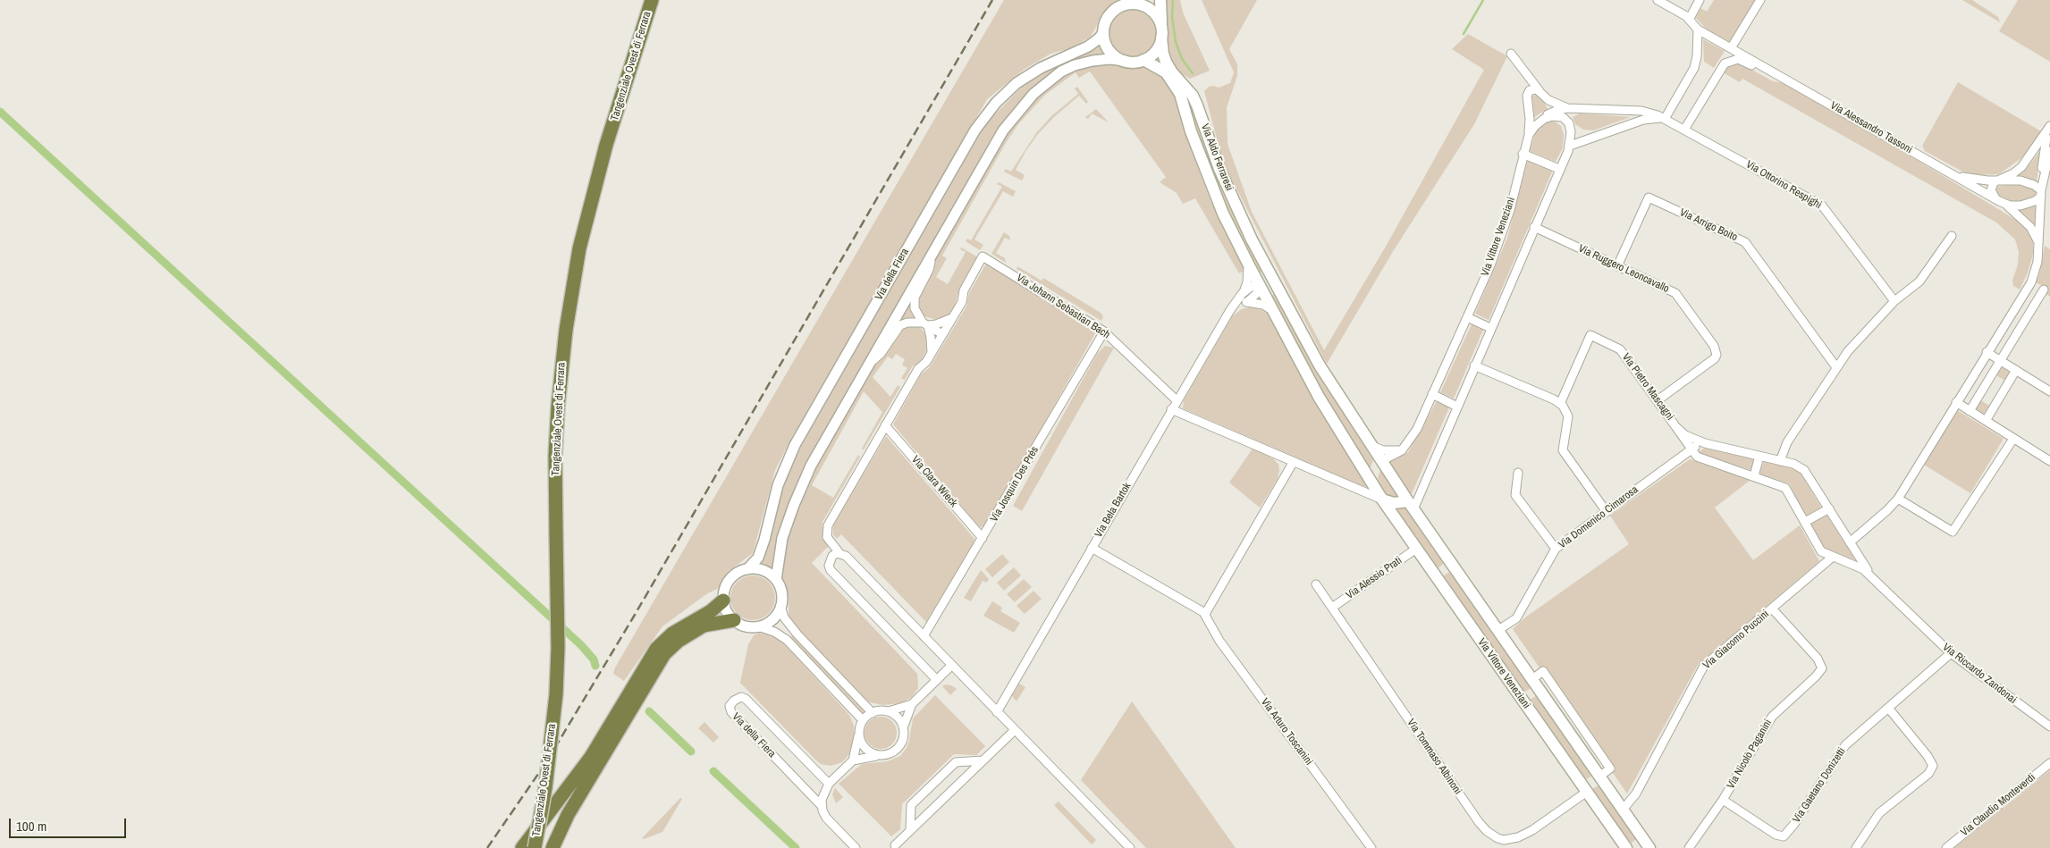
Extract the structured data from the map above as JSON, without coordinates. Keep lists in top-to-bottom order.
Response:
{
  "streets": {
    "highway": ["Tangenziale Ovest di Ferrara"],
    "main road": ["Via Aldo Ferraresi", "Via Vittore Veneziani"],
    "street": [
      "Via Alessandro Tassoni",
      "Via Ottorino Respighi",
      "Via Arrigo Boito",
      "Via Ruggero Leoncavallo",
      "Via della Fiera",
      "Via Johann Sebastian Bach",
      "Via Pietro Mascagni",
      "Via Clara Wieck",
      "Via Josquin Des Prés",
      "Via Bela Bartok",
      "Via Domenico Cimarosa",
      "Via Alessio Prati",
      "Via Giacomo Puccini",
      "Via Riccardo Zandonai",
      "Via Arturo Toscanini",
      "Via Nicolò Paganini",
      "Via Tommaso Albinoni",
      "Via Gaetano Donizetti",
      "Via Claudio Monteverdi"
    ]
  },
  "crossings": [
    ["Via Alessandro Tassoni", "Via Ottorino Respighi"],
    ["Via Aldo Ferraresi", "Via Vittore Veneziani"],
    ["Via Aldo Ferraresi", "Via della Fiera"],
    ["Via Aldo Ferraresi", "Via Bela Bartok"],
    ["Via Ottorino Respighi", "Via Vittore Veneziani"],
    ["Via Arrigo Boito", "Via Ruggero Leoncavallo"],
    ["Via Vittore Veneziani", "Via Domenico Cimarosa"],
    ["Via Vittore Veneziani", "Via Alessio Prati"],
    ["Via Vittore Veneziani", "Via Giacomo Puccini"],
    ["Via Vittore Veneziani", "Via Tommaso Albinoni"],
    ["Via Ruggero Leoncavallo", "Via Pietro Mascagni"],
    ["Via della Fiera", "Via Johann Sebastian Bach"],
    ["Via Johann Sebastian Bach", "Via Josquin Des Prés"],
    ["Via Johann Sebastian Bach", "Via Bela Bartok"],
    ["Via Pietro Mascagni", "Via Domenico Cimarosa"],
    ["Via Pietro Mascagni", "Via Riccardo Zandonai"],
    ["Via Clara Wieck", "Via Josquin Des Prés"],
    ["Via Bela Bartok", "Via Arturo Toscanini"],
    ["Via Alessio Prati", "Via Tommaso Albinoni"],
    ["Via Giacomo Puccini", "Via Riccardo Zandonai"],
    ["Via Giacomo Puccini", "Via Nicolò Paganini"],
    ["Via Riccardo Zandonai", "Via Gaetano Donizetti"],
    ["Via Nicolò Paganini", "Via Gaetano Donizetti"]
  ],
  "scale_bar": "100 m"
}
